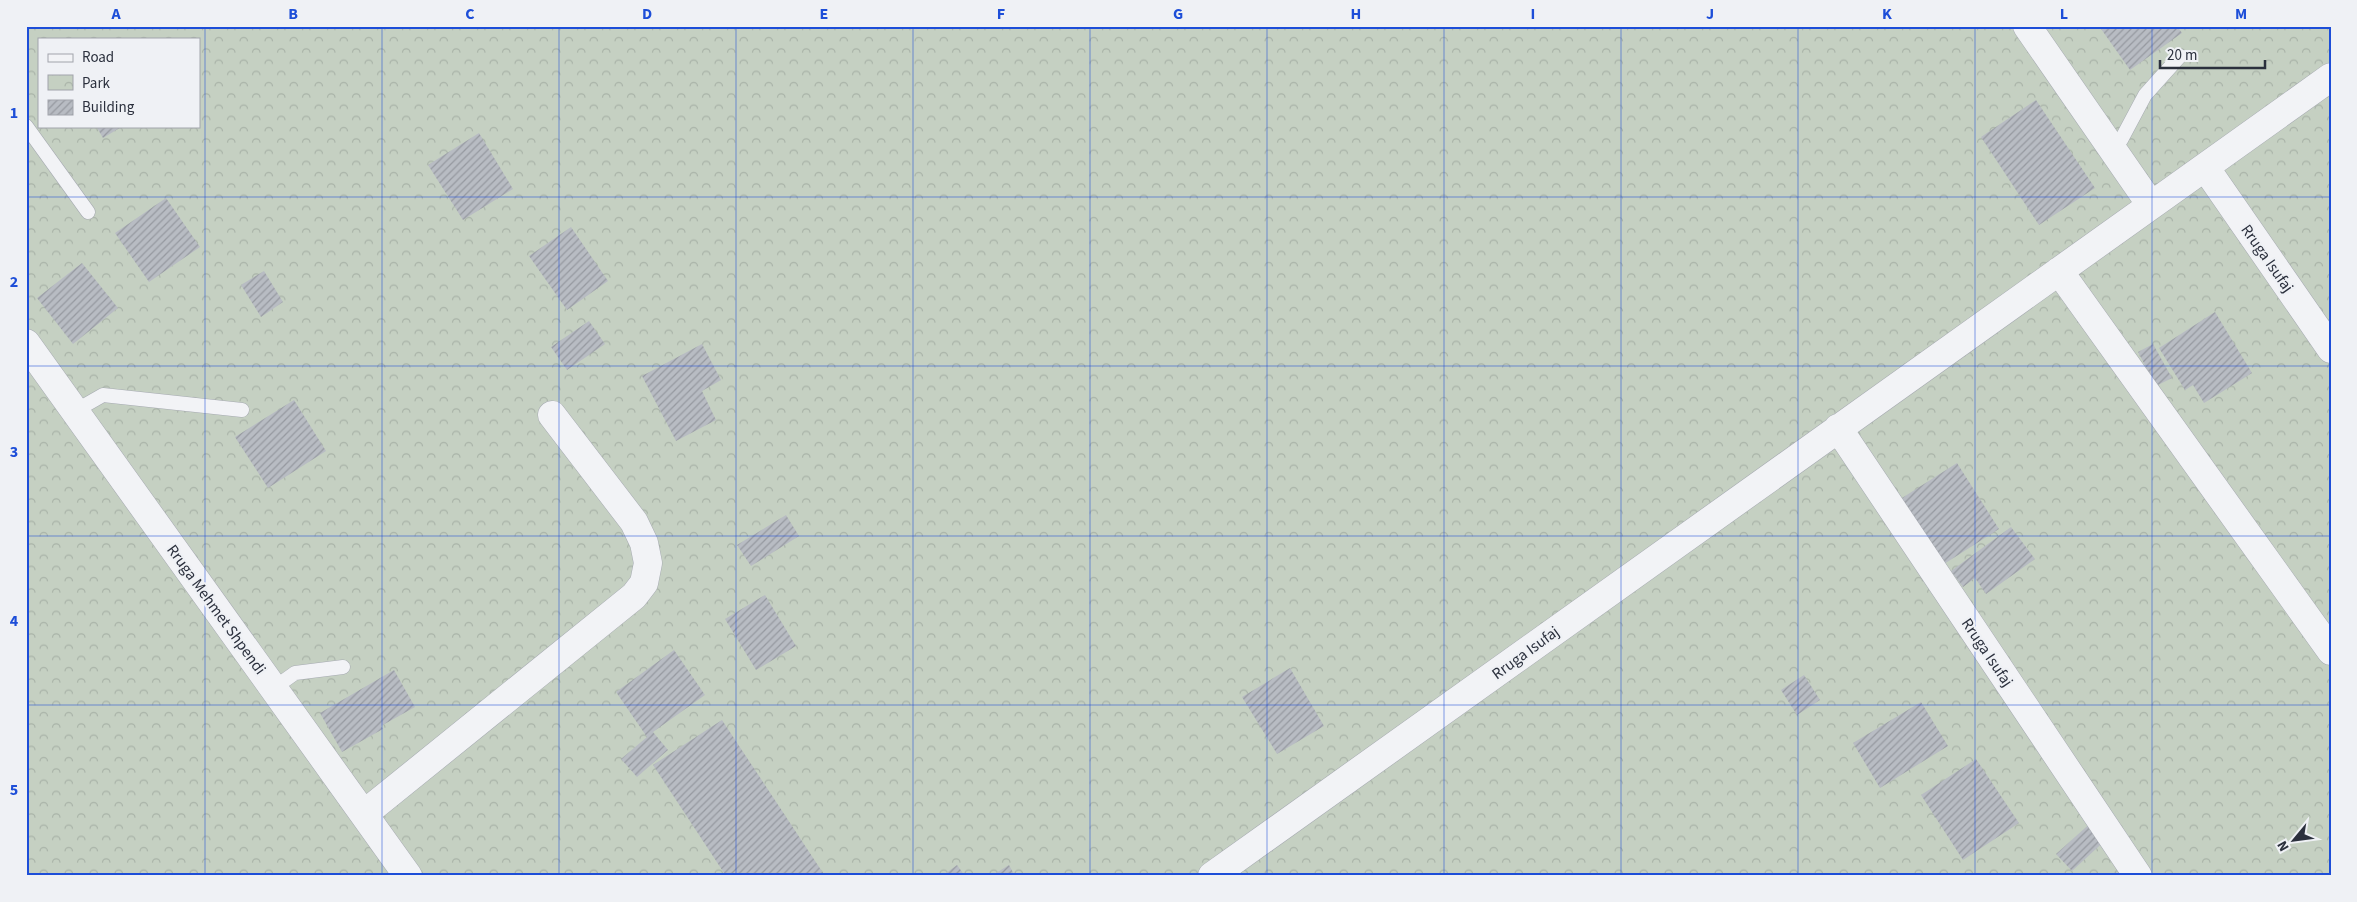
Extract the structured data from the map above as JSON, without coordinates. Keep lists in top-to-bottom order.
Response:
{
  "streets": {
    "street": ["Rruga Isufaj", "Rruga Mehmet Shpendi"]
  },
  "legend": ["Road", "Park", "Building"],
  "scale_bar": "20 m",
  "north": "bottom left",
  "grid": {
    "columns": [
      "A",
      "B",
      "C",
      "D",
      "E",
      "F",
      "G",
      "H",
      "I",
      "J",
      "K",
      "L",
      "M"
    ],
    "rows": [
      "1",
      "2",
      "3",
      "4",
      "5"
    ]
  }
}
